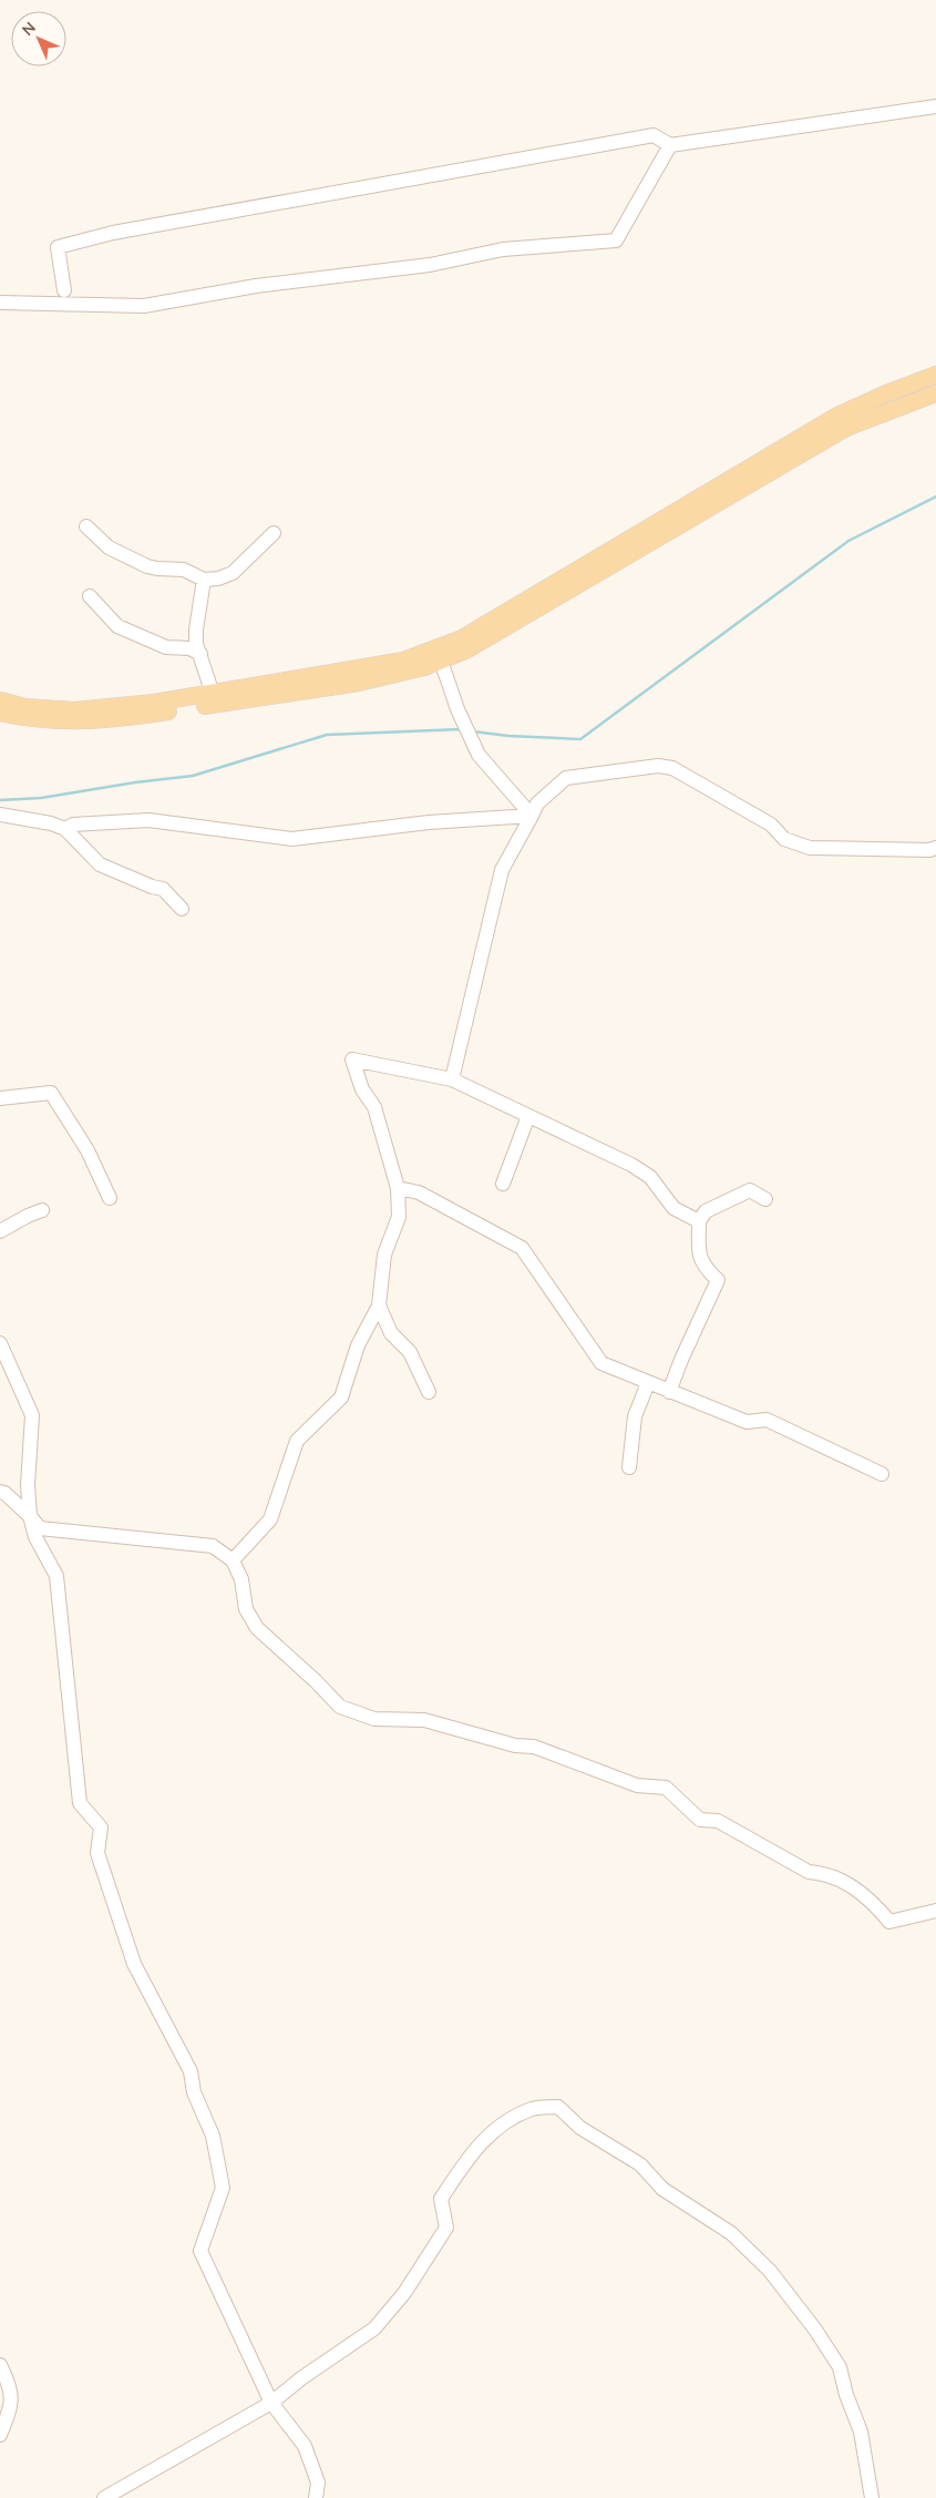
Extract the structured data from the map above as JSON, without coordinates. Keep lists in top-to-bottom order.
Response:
{
  "north": "top left"
}
